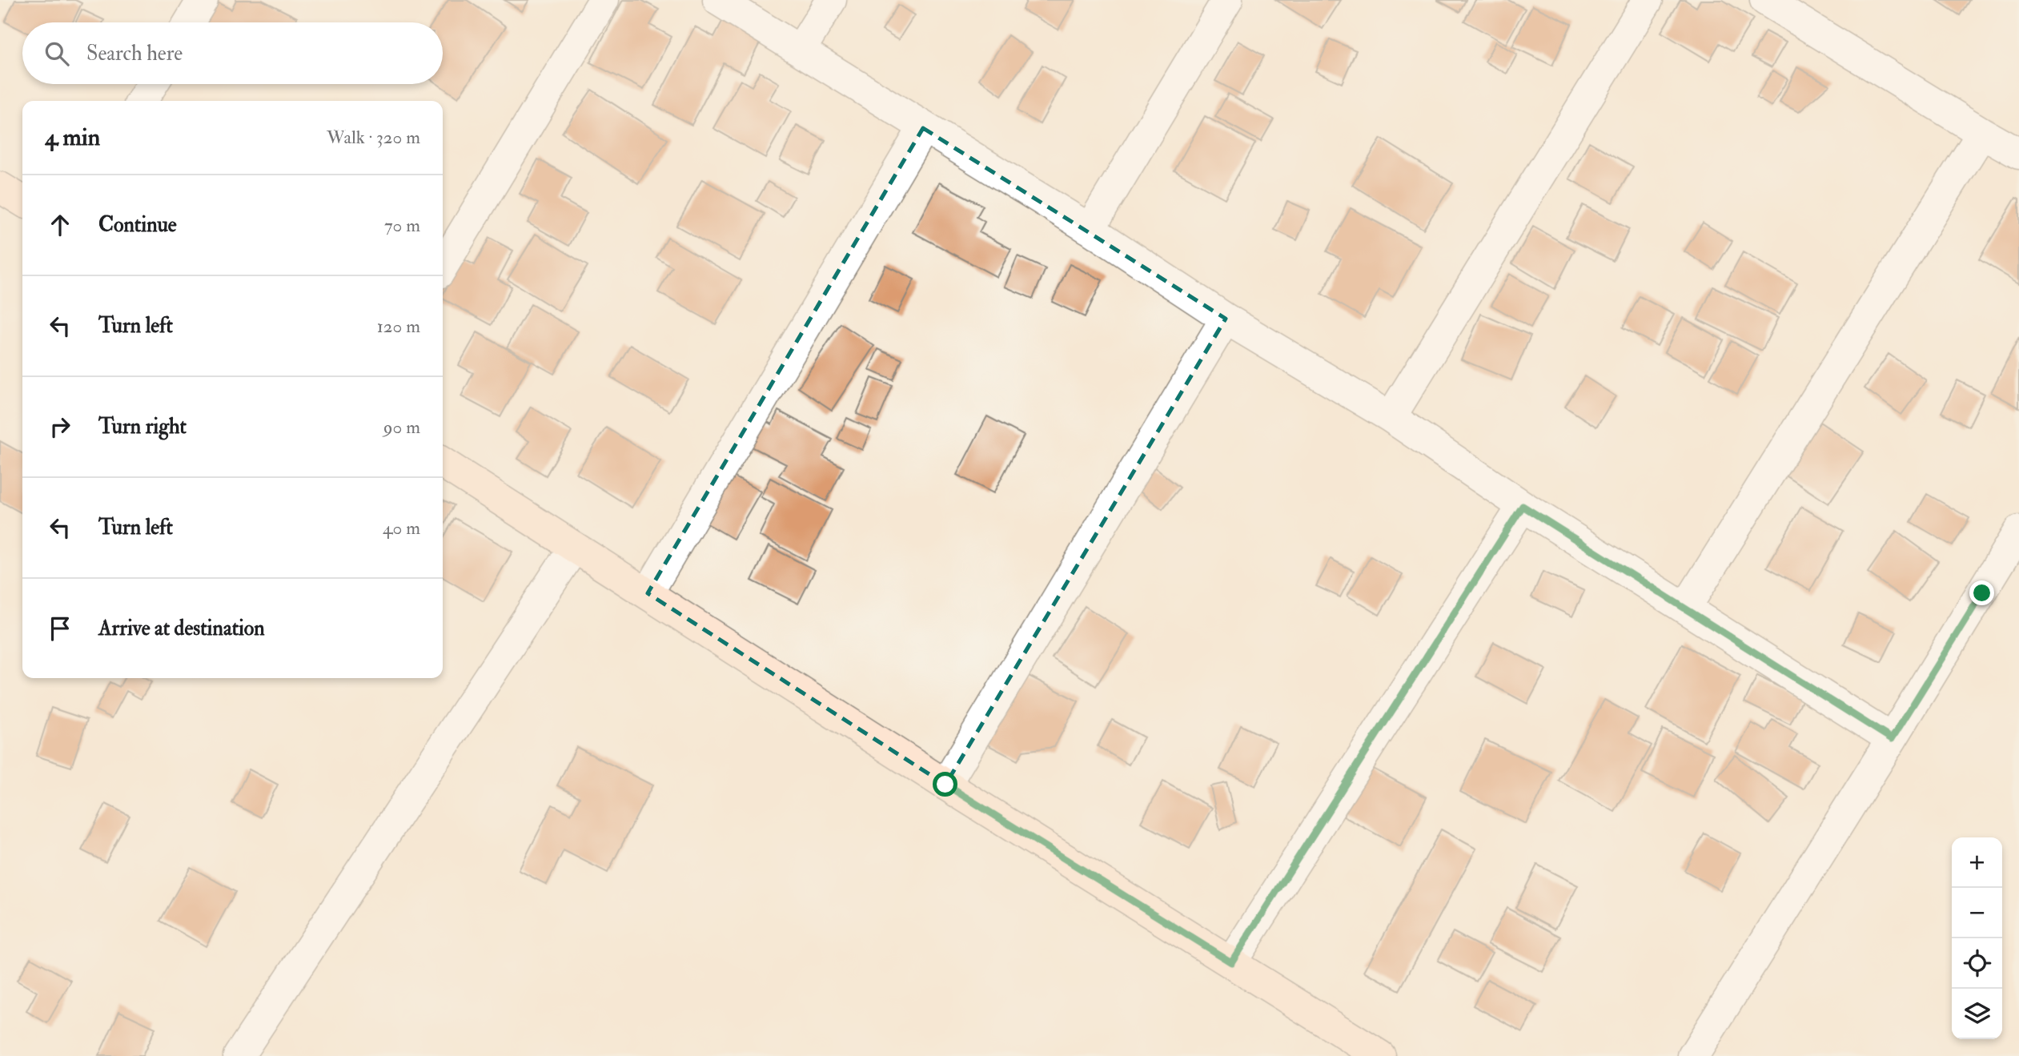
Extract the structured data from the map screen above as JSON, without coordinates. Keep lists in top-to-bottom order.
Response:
{
  "page": {
    "search": "Search here",
    "heading": ["4 min", "Walk · 320 m"],
    "list": [
      ["Continue", "70 m"],
      ["Turn left", "120 m"],
      ["Turn right", "90 m"],
      ["Turn left", "40 m"],
      "Arrive at destination"
    ],
    "map_buttons": ["+", "−"]
  }
}
